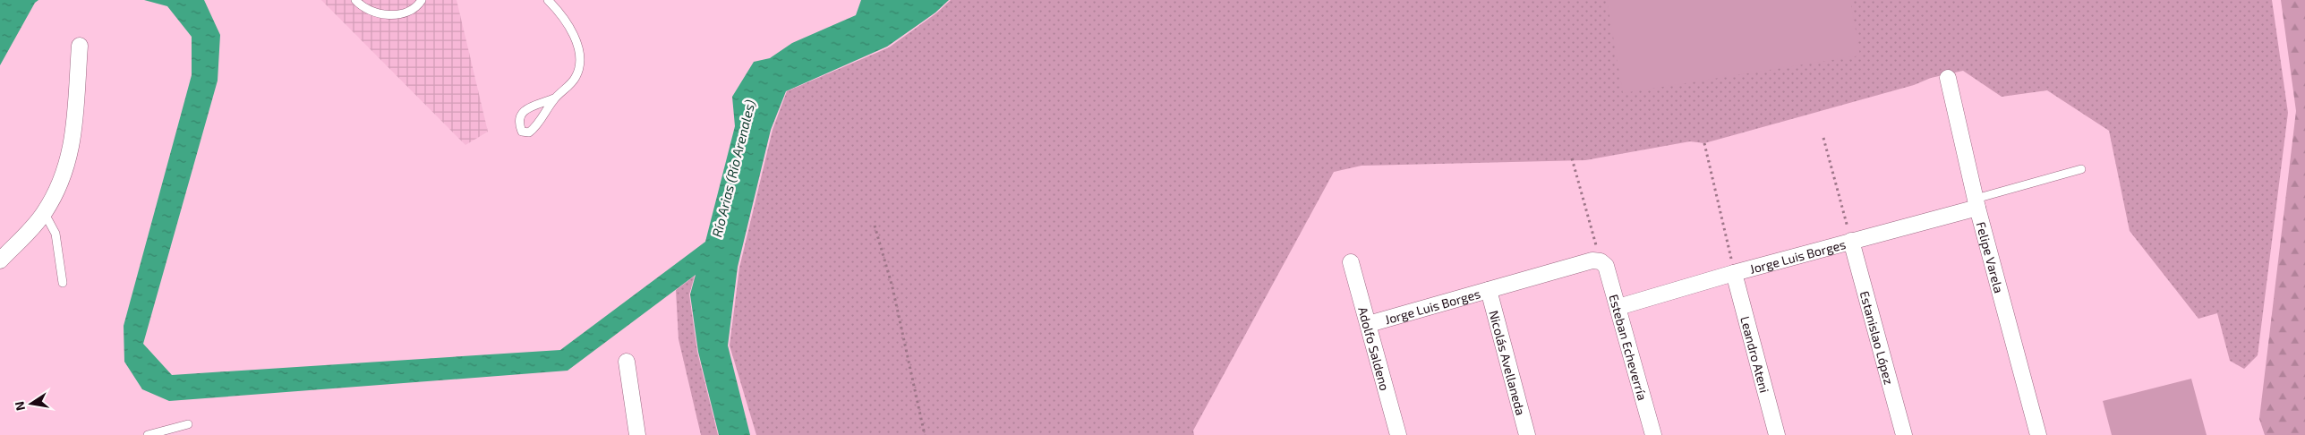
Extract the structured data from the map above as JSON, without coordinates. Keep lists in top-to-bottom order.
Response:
{
  "streets": {
    "street": [
      "Jorge Luis Borges",
      "Felipe Varela",
      "Estanislao López",
      "Esteban Echeverría",
      "Adolfo Saldeno",
      "Leandro Ateni",
      "Nicolás Avellaneda"
    ]
  },
  "crossings": [
    ["Jorge Luis Borges", "Felipe Varela"],
    ["Jorge Luis Borges", "Estanislao López"],
    ["Jorge Luis Borges", "Esteban Echeverría"],
    ["Jorge Luis Borges", "Adolfo Saldeno"],
    ["Jorge Luis Borges", "Leandro Ateni"],
    ["Jorge Luis Borges", "Nicolás Avellaneda"]
  ],
  "water": ["Río Arias (Río Arenales)"],
  "north": "left"
}
